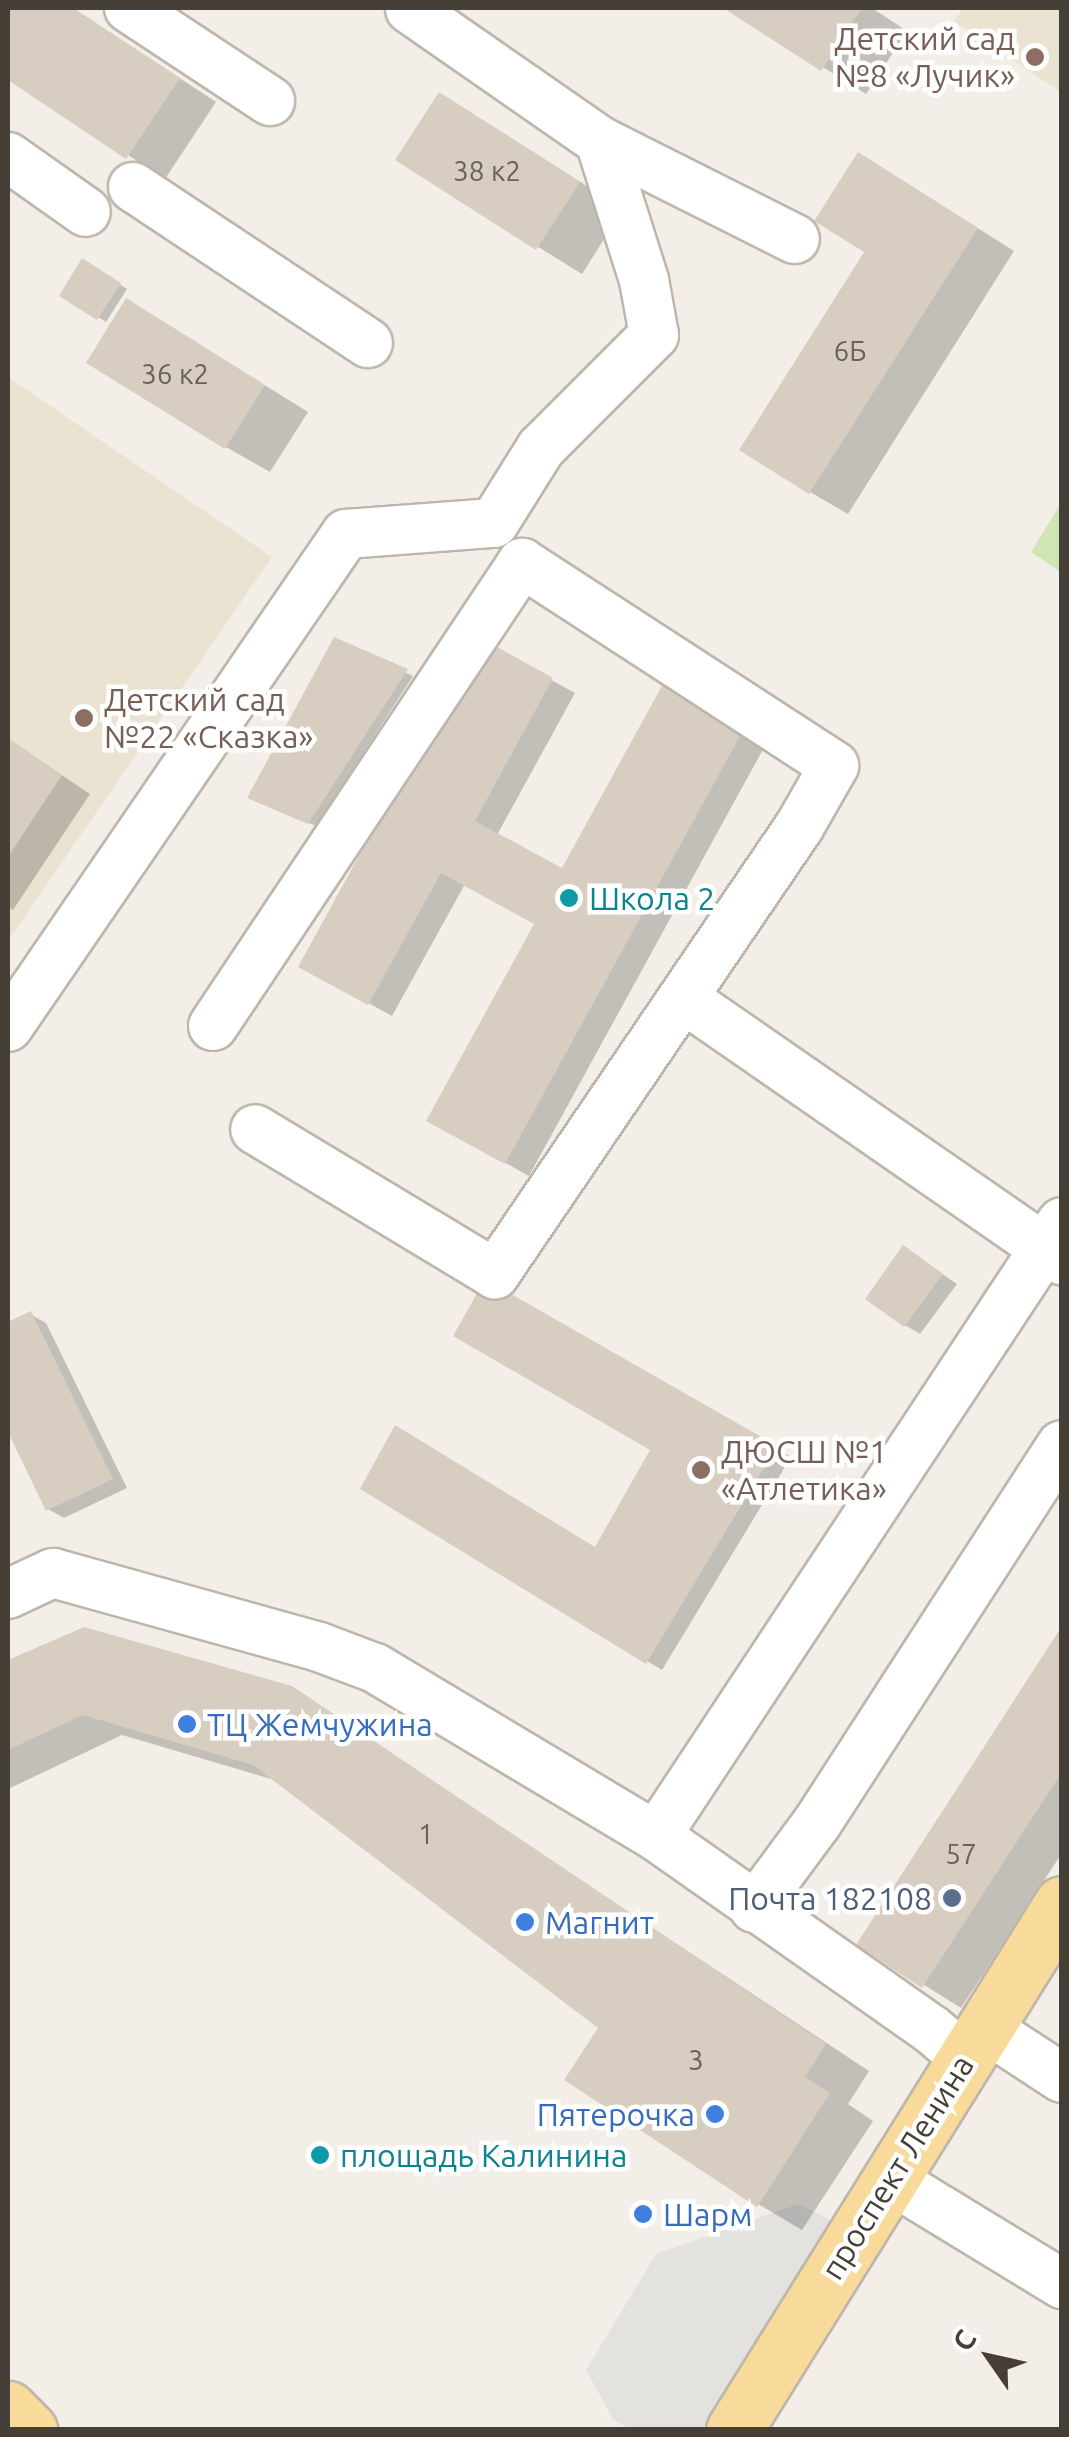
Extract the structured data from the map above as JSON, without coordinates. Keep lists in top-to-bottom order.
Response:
{
  "streets": {
    "main road": ["проспект Ленина"]
  },
  "places": [
    "Детский сад №8 «Лучик»",
    "Детский сад №22 «Сказка»",
    "Школа 2",
    "ДЮСШ №1 «Атлетика»",
    "ТЦ Жемчужина",
    "Почта 182108",
    "Магнит",
    "Пятерочка",
    "площадь Калинина",
    "Шарм"
  ],
  "house_numbers": [
    "38 к2",
    "6Б",
    "36 к2",
    "1",
    "57",
    "3"
  ],
  "north": "top left"
}
